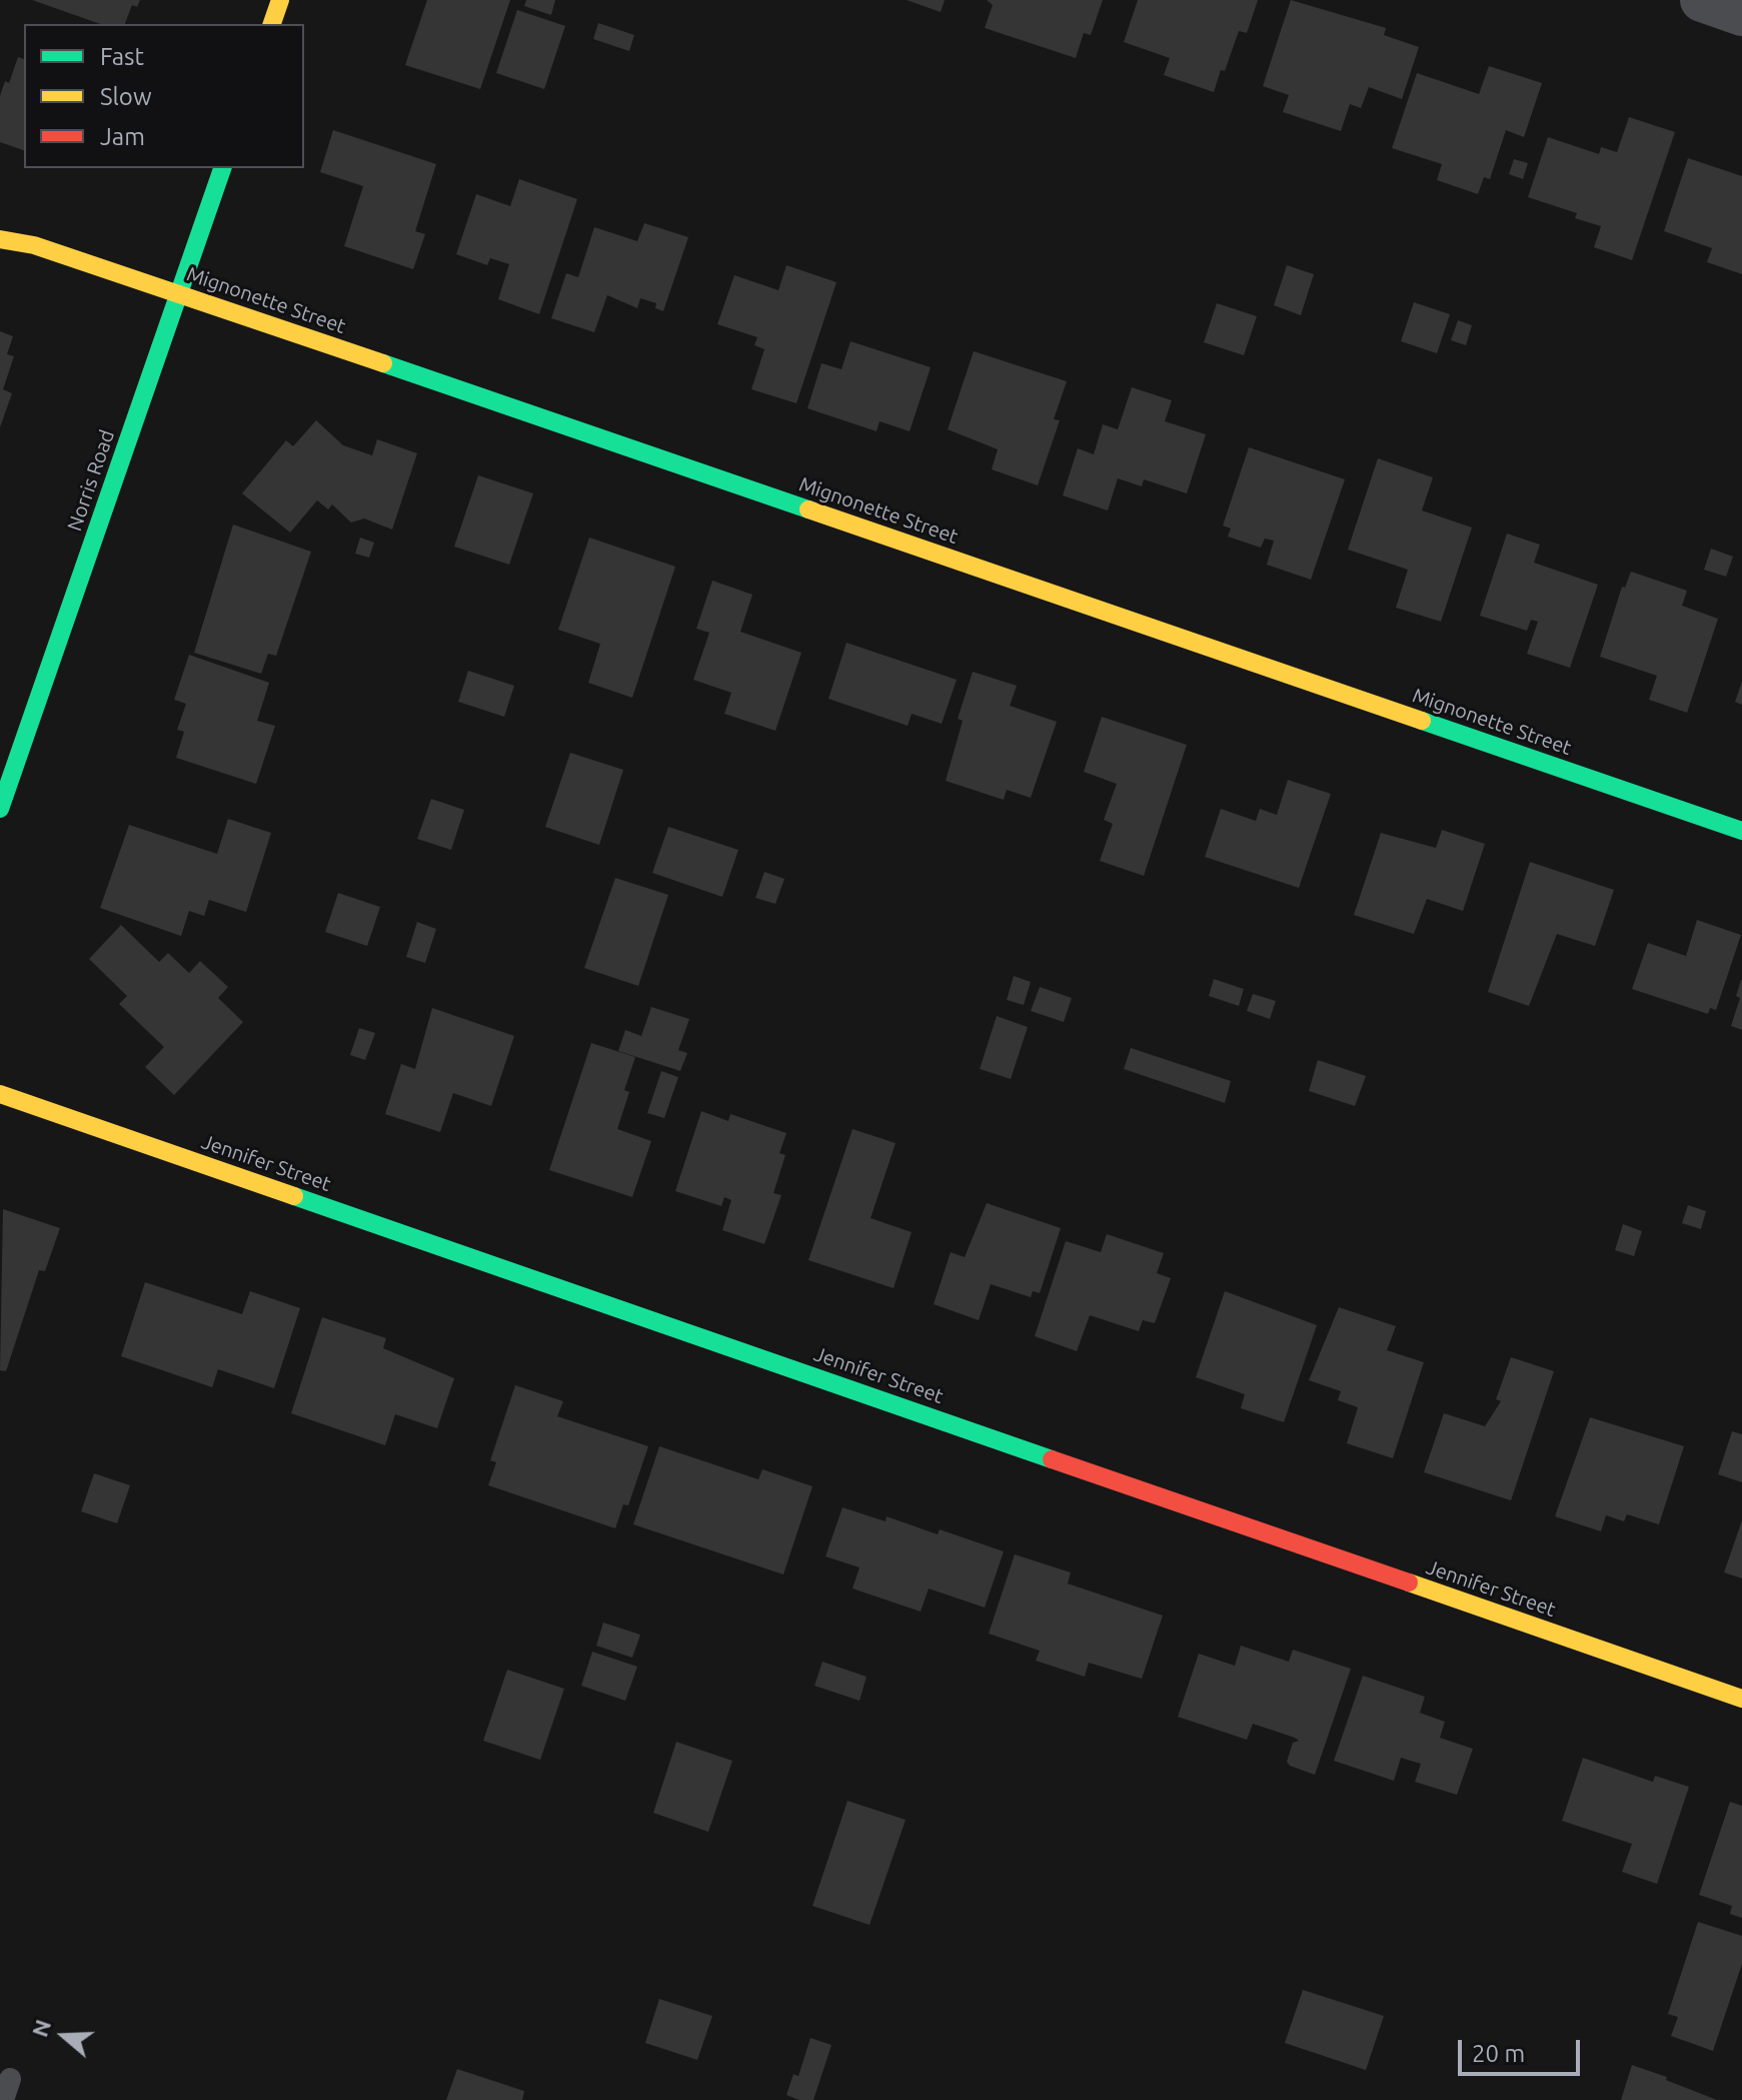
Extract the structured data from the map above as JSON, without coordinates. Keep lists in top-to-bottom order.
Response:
{
  "streets": {
    "street": ["Mignonette Street", "Norris Road", "Jennifer Street"]
  },
  "crossings": [
    ["Mignonette Street", "Norris Road"]
  ],
  "legend": ["Fast", "Slow", "Jam"],
  "scale_bar": "20 m",
  "north": "left"
}
